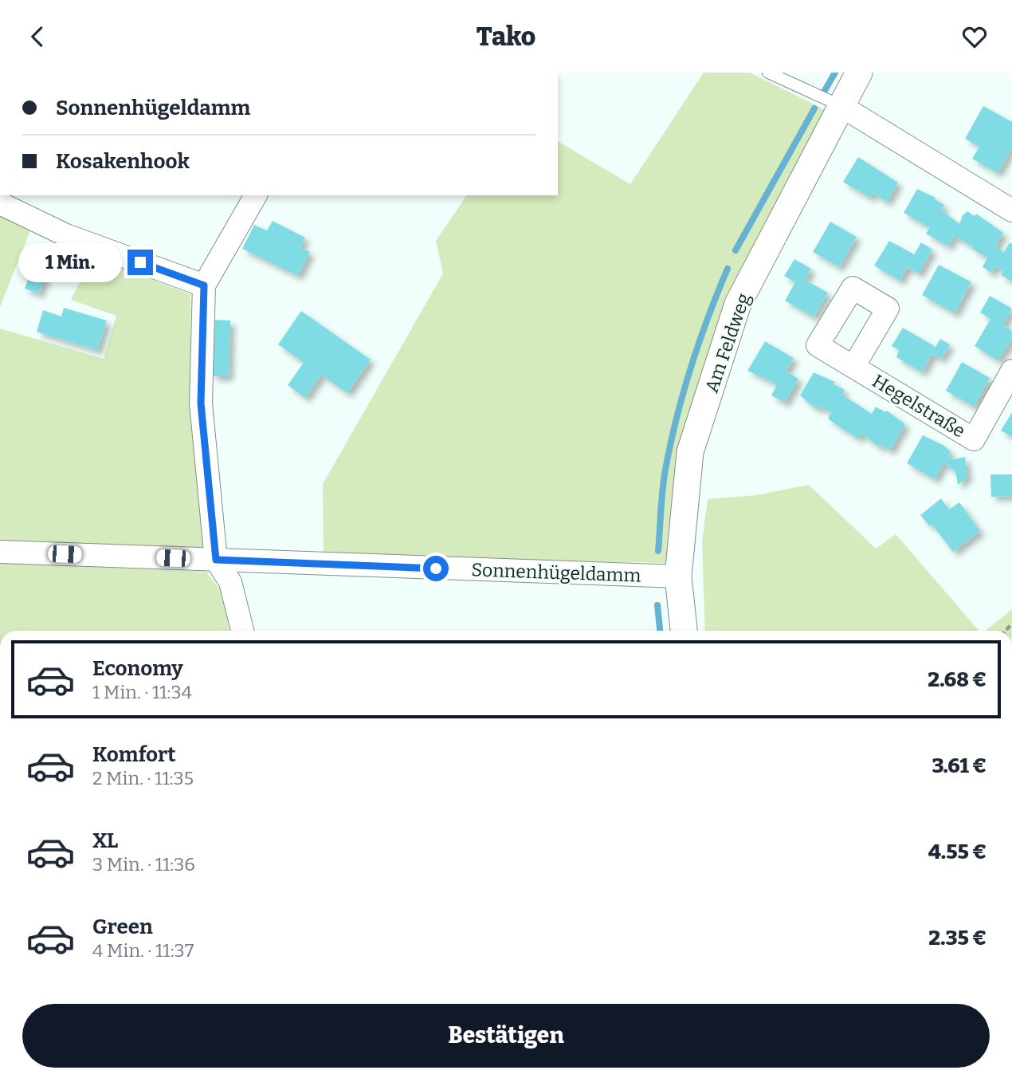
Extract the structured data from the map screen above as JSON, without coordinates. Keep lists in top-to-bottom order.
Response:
{
  "streets": {
    "street": ["Am Feldweg", "Hegelstraße", "Sonnenhügeldamm"]
  },
  "crossings": [
    ["Am Feldweg", "Sonnenhügeldamm"]
  ],
  "page": {
    "header": "Tako",
    "banner": ["Sonnenhügeldamm", "Kosakenhook"],
    "bubble": "1 Min.",
    "list": [
      {
        "name": "Economy",
        "note": "1 Min. · 11:34",
        "value": "2.68 €"
      },
      {
        "name": "Komfort",
        "note": "2 Min. · 11:35",
        "value": "3.61 €"
      },
      {
        "name": "XL",
        "note": "3 Min. · 11:36",
        "value": "4.55 €"
      },
      {
        "name": "Green",
        "note": "4 Min. · 11:37",
        "value": "2.35 €"
      }
    ],
    "buttons": "Bestätigen"
  }
}
